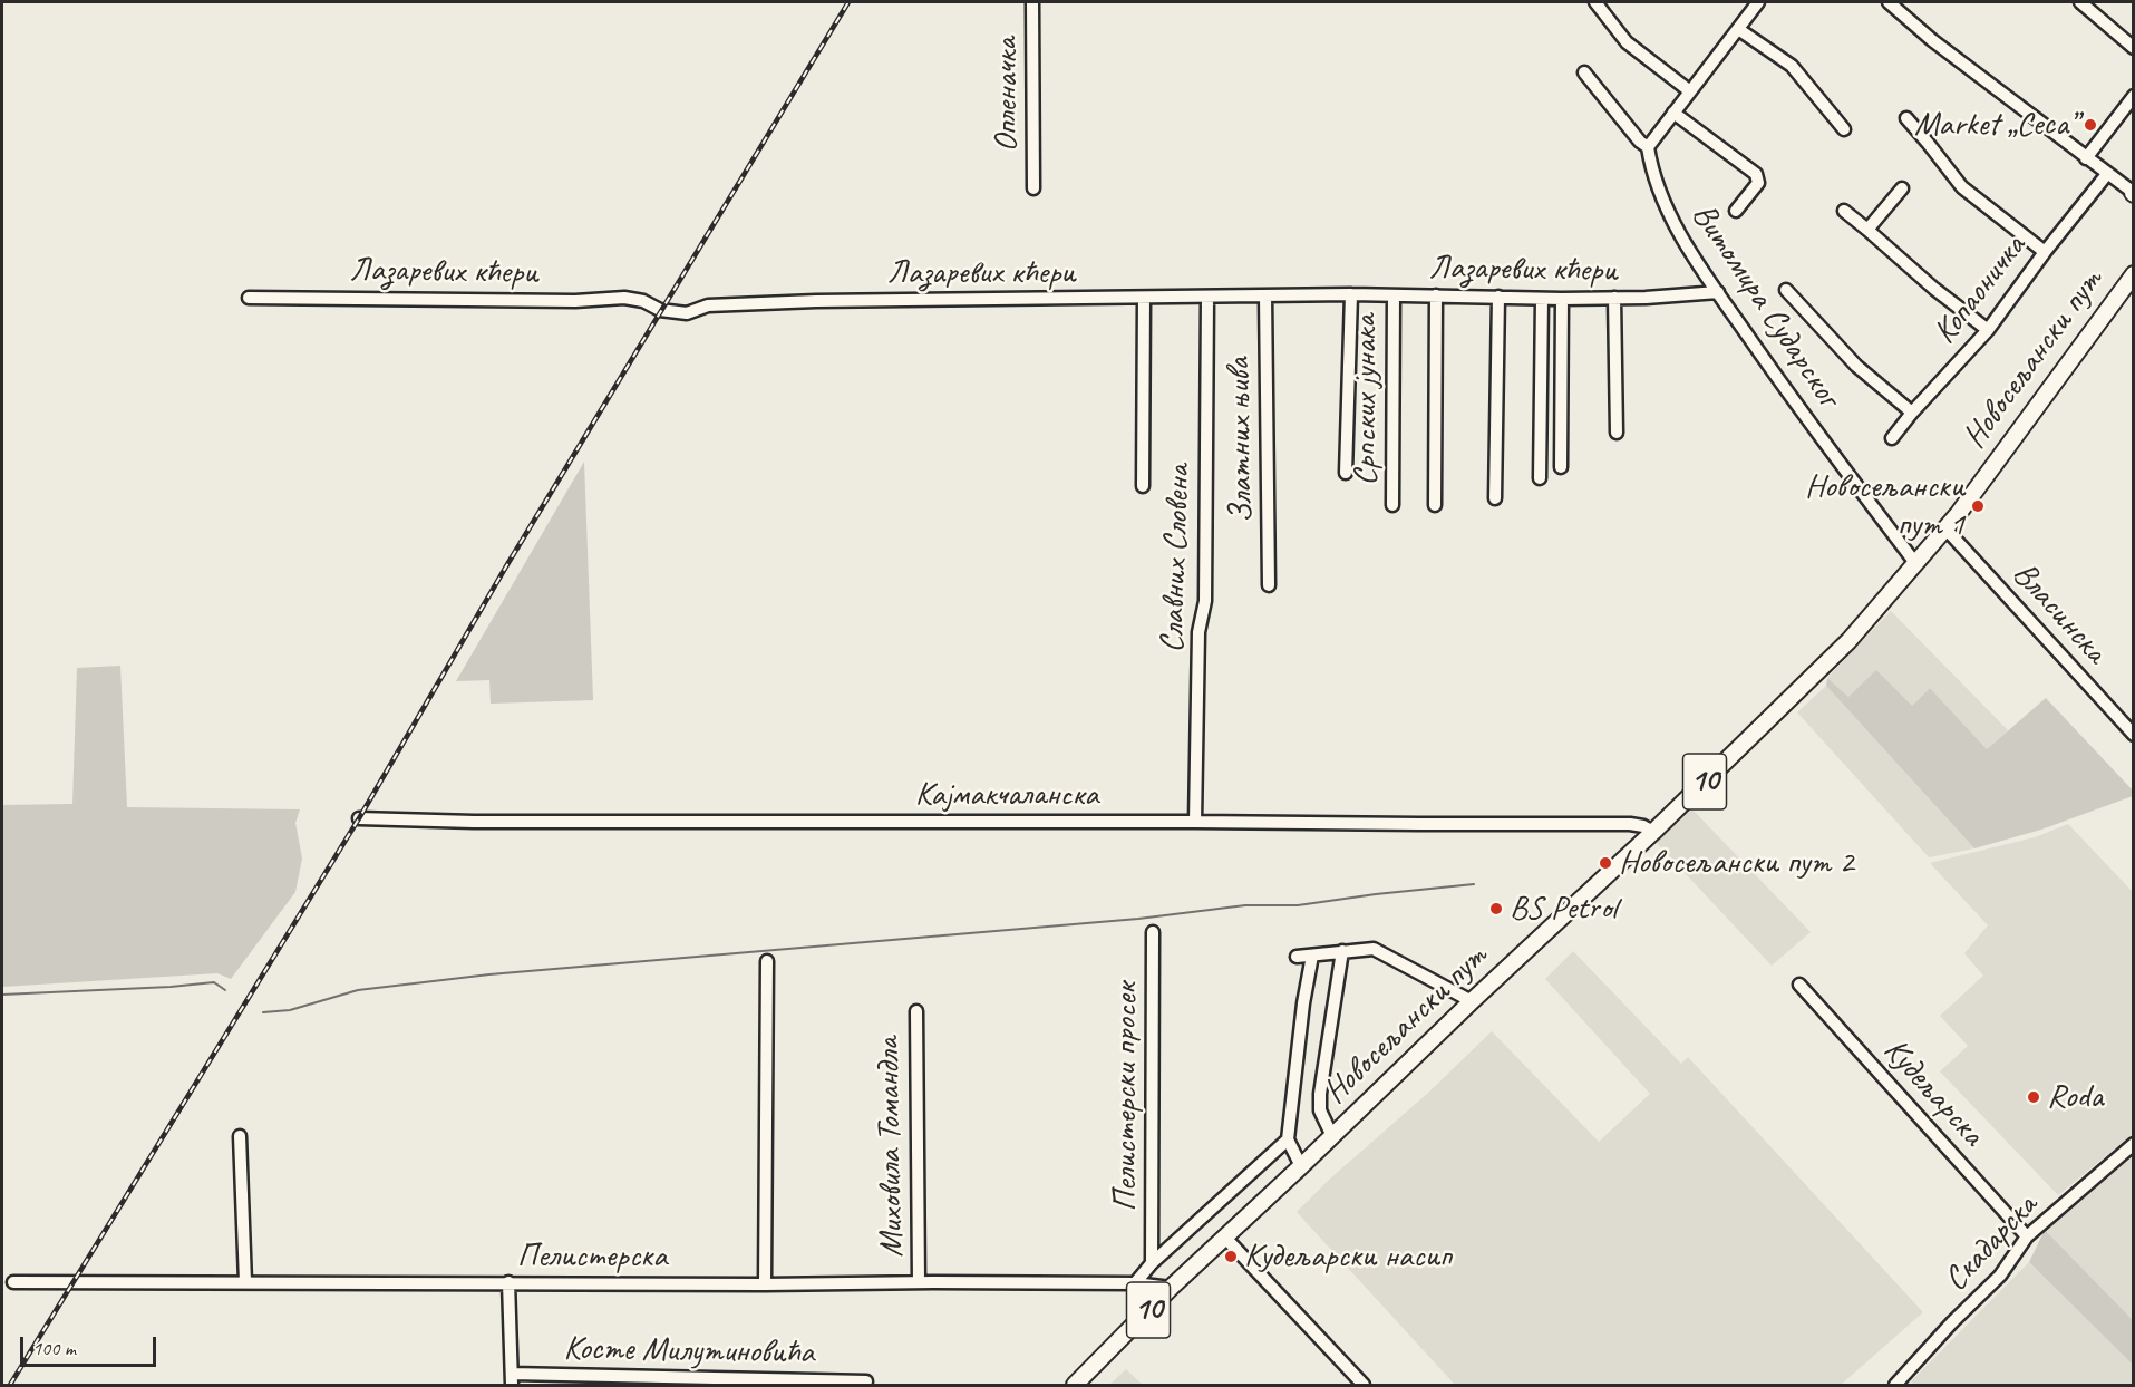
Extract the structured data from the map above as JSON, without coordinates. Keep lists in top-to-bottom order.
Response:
{
  "streets": {
    "main road": ["Новосељански пут", "10"],
    "street": [
      "Опленачка",
      "Лазаревих кћери",
      "Копаоничка",
      "Витомира Сударског",
      "Српских јунака",
      "Златних њива",
      "Славних Словена",
      "Власинска",
      "Кајмакчаланска",
      "Кудељарска",
      "Пелистерски просек",
      "Миховила Томандла",
      "Скадарска",
      "Пелистерска",
      "Косте Милутиновића"
    ]
  },
  "crossings": [
    ["Лазаревих кћери", "Витомира Сударског"],
    ["Лазаревих кћери", "Српских јунака"],
    ["Лазаревих кћери", "Златних њива"],
    ["Лазаревих кћери", "Славних Словена"],
    ["Витомира Сударског", "Новосељански пут"],
    ["Новосељански пут", "Власинска"],
    ["Новосељански пут", "Кајмакчаланска"],
    ["Новосељански пут", "Пелистерска"],
    ["Славних Словена", "Кајмакчаланска"],
    ["Кудељарска", "Скадарска"],
    ["Миховила Томандла", "Пелистерска"]
  ],
  "places": [
    "Market „Ceca”",
    "Новосељански пут 1",
    "Новосељански пут 2",
    "BS Petrol",
    "Roda",
    "Кудељарски насип"
  ],
  "scale_bar": "100 m"
}
